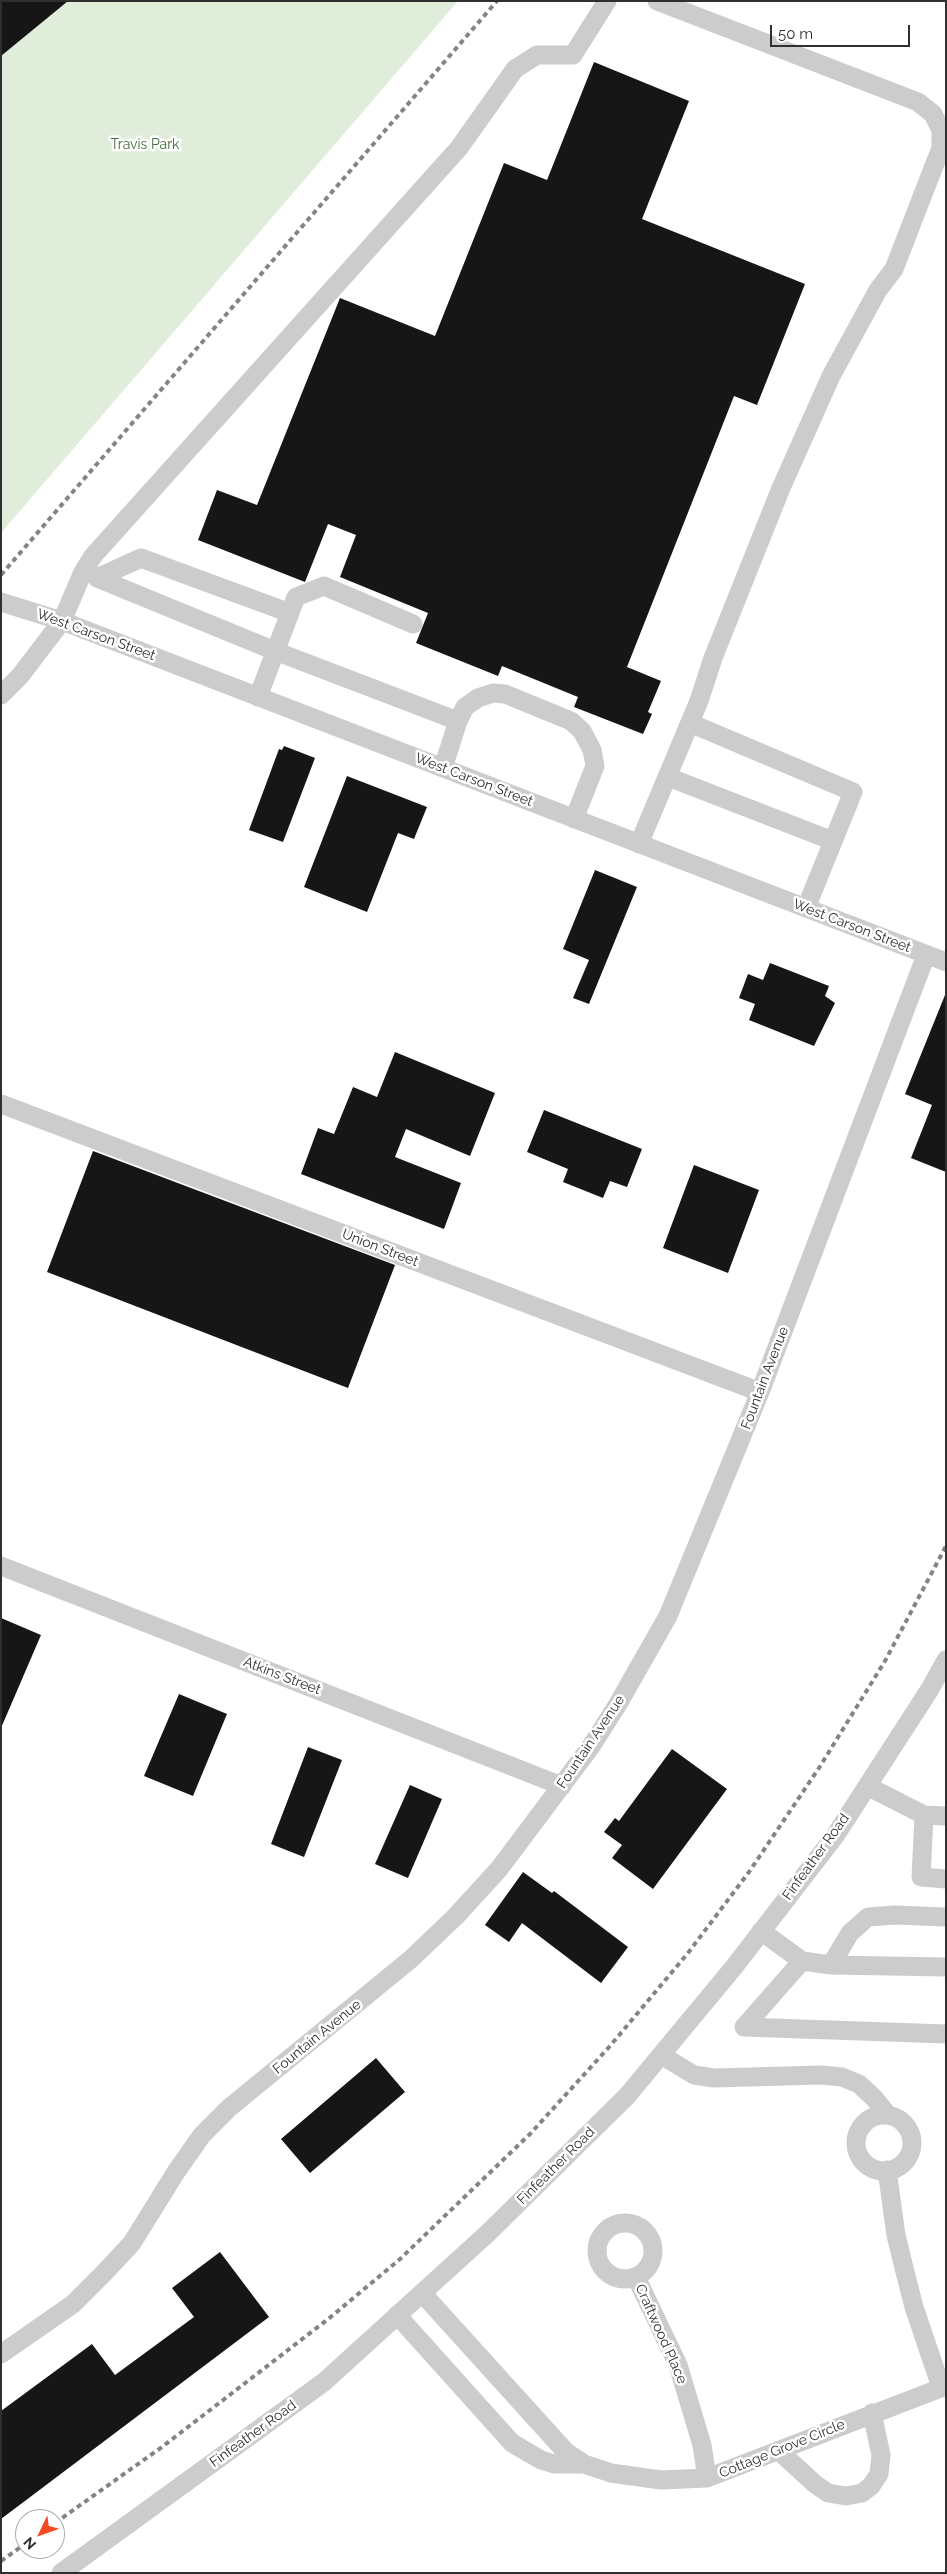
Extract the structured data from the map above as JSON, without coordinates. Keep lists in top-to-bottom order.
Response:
{
  "streets": {
    "street": [
      "West Carson Street",
      "Union Street",
      "Fountain Avenue",
      "Atkins Street",
      "Finfeather Road",
      "Craftwood Place",
      "Cottage Grove Circle"
    ]
  },
  "crossings": [
    ["West Carson Street", "Fountain Avenue"],
    ["Union Street", "Fountain Avenue"],
    ["Fountain Avenue", "Atkins Street"],
    ["Finfeather Road", "Cottage Grove Circle"],
    ["Craftwood Place", "Cottage Grove Circle"]
  ],
  "parks": ["Travis Park"],
  "scale_bar": "50 m",
  "north": "bottom left"
}
